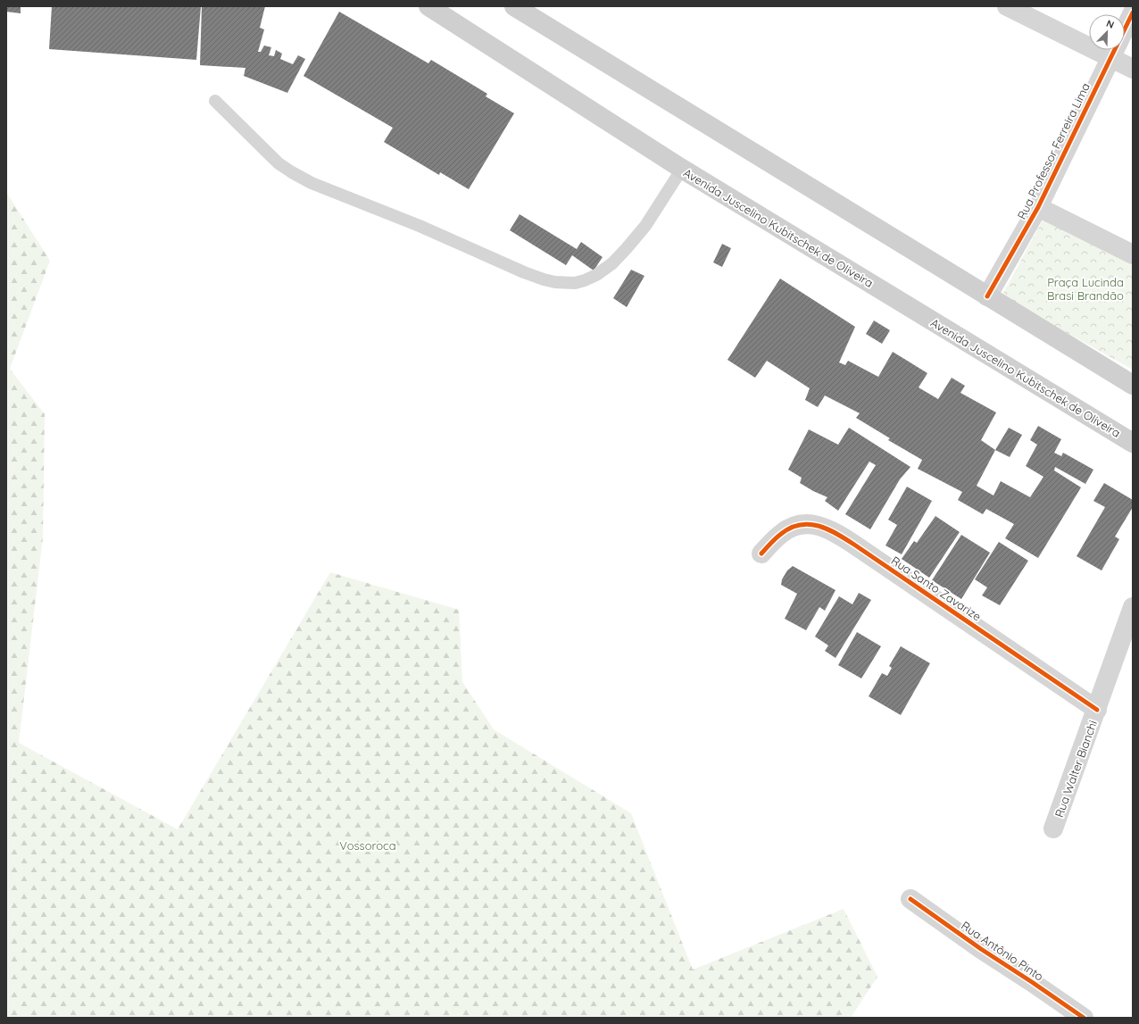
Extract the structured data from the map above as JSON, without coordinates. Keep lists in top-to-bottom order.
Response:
{
  "streets": {
    "main road": ["Avenida Juscelino Kubitschek de Oliveira"],
    "street": [
      "Rua Professor Ferreira Lima",
      "Rua Santo Zavarize",
      "Rua Walter Bianchi",
      "Rua Antônio Pinto"
    ]
  },
  "crossings": [
    ["Rua Santo Zavarize", "Rua Walter Bianchi"]
  ],
  "parks": ["Praça Lucinda Brasi Brandão", "Vossoroca"],
  "north": "top right"
}
